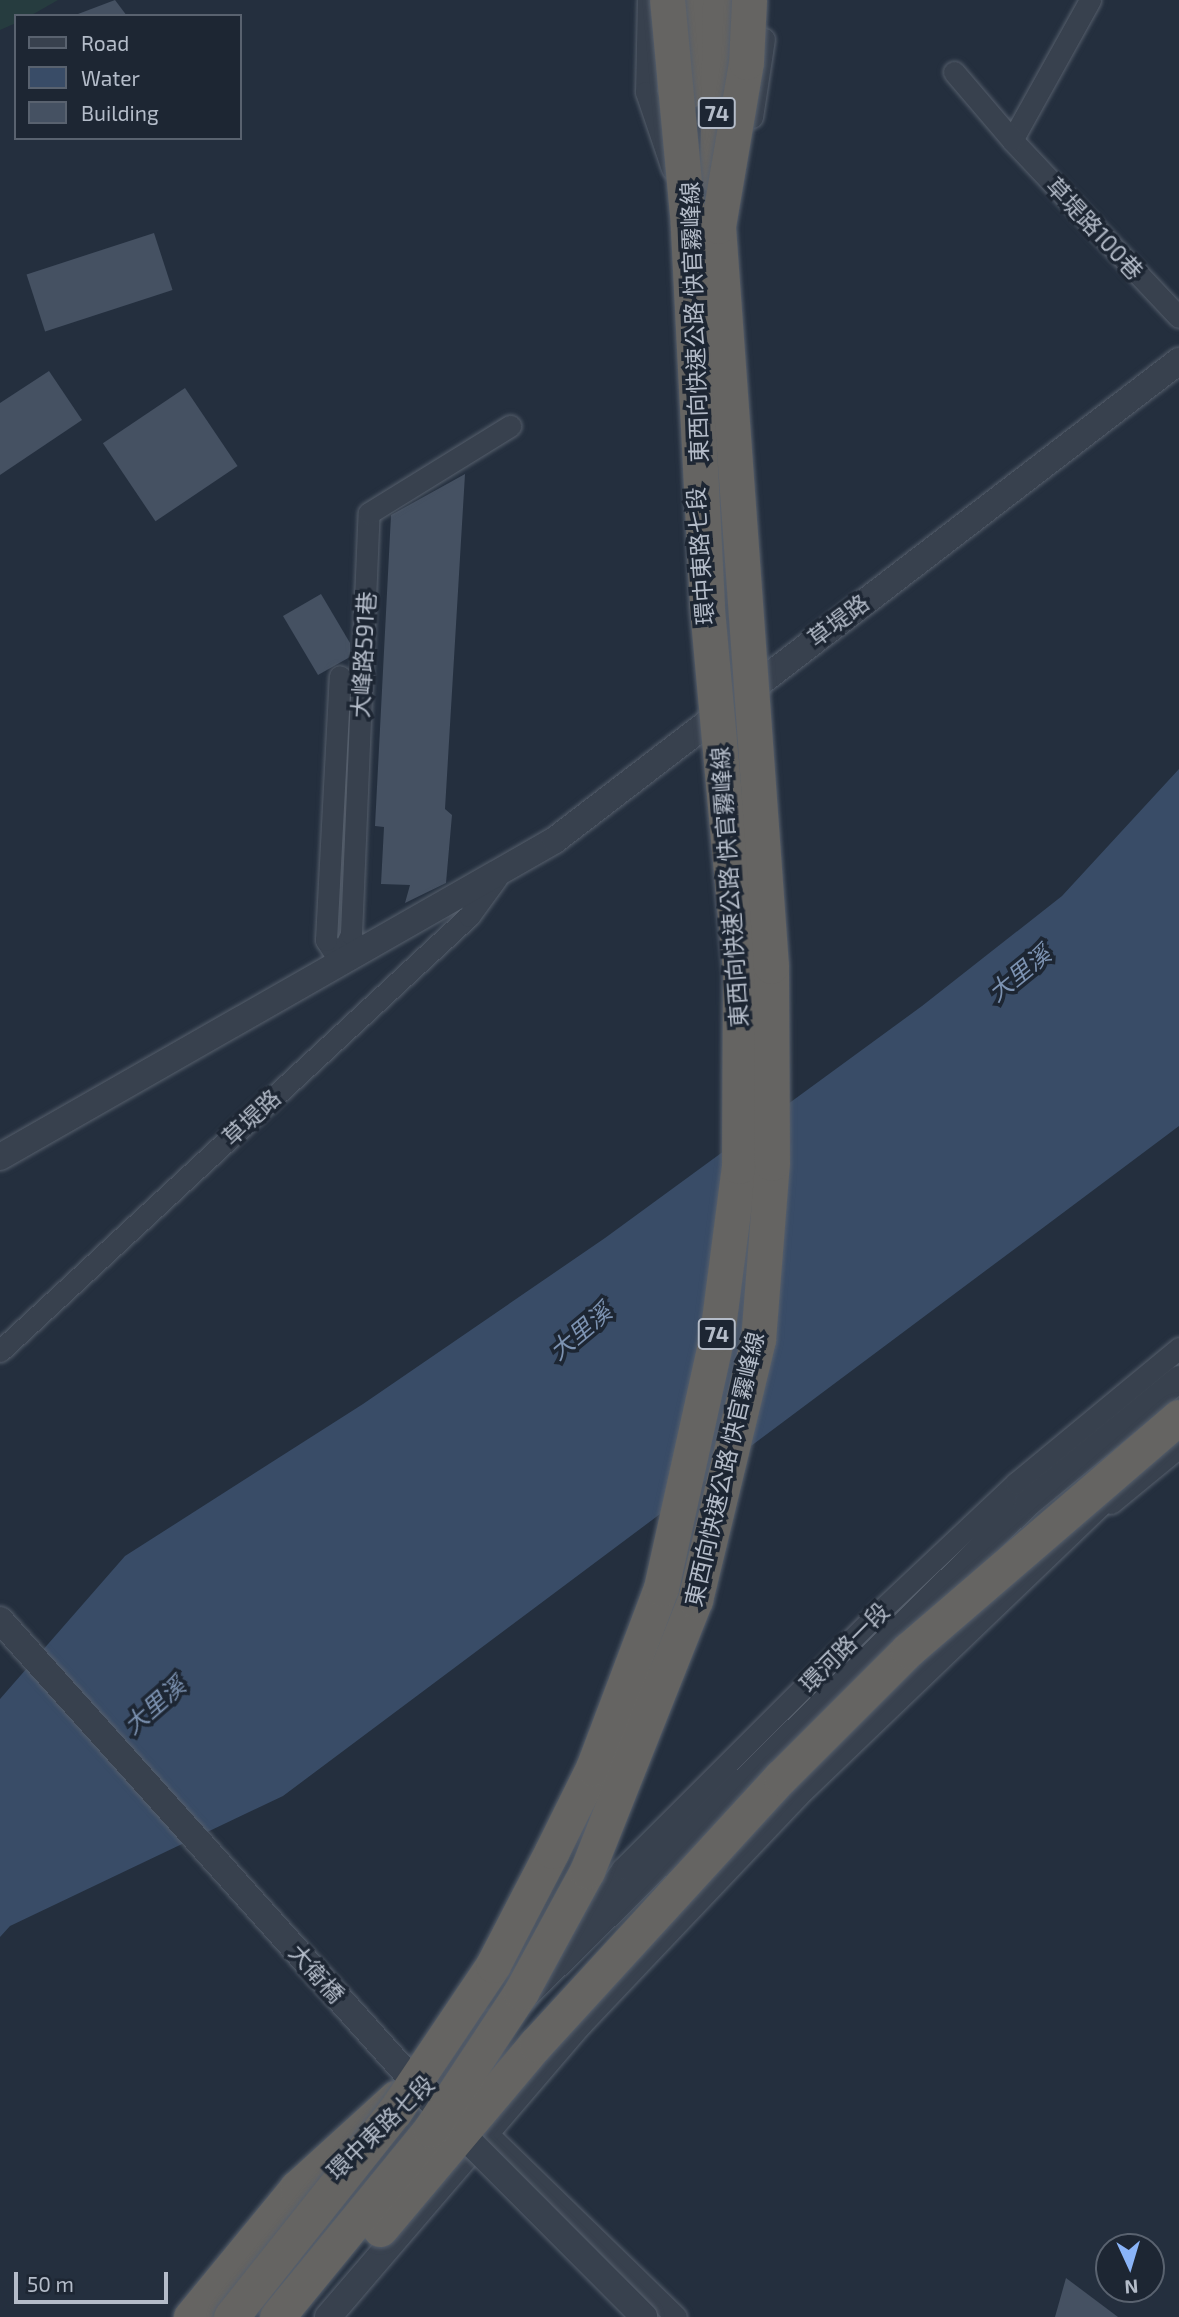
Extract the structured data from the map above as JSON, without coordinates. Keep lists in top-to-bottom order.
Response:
{
  "streets": {
    "highway": ["74", "東西向快速公路 快官霧峰線"],
    "street": [
      "草堤路100巷",
      "環中東路七段",
      "草堤路",
      "大峰路591巷",
      "環河路一段",
      "大衛橋"
    ]
  },
  "crossings": [
    ["環中東路七段", "草堤路"],
    ["環中東路七段", "環河路一段"],
    ["草堤路", "大峰路591巷"]
  ],
  "water": ["大里溪"],
  "legend": ["Road", "Water", "Building"],
  "scale_bar": "50 m",
  "north": "bottom"
}
